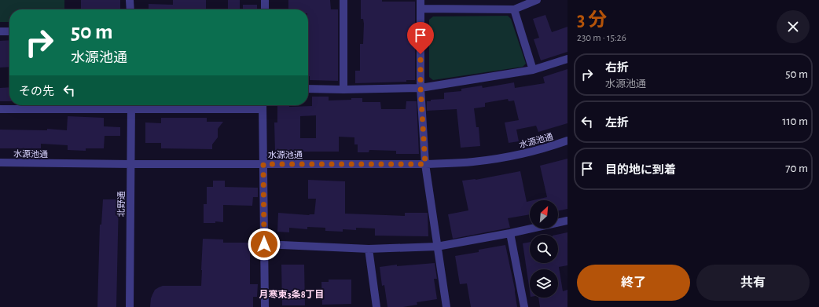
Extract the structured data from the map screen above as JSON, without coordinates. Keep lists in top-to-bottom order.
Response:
{
  "streets": {
    "street": ["水源池通", "北野通"]
  },
  "crossings": [
    ["水源池通", "北野通"]
  ],
  "districts": ["月寒東3条8丁目"],
  "north": "top right",
  "page": {
    "heading": ["3 分", "230 m · 15:26"],
    "turn": ["50 m", "水源池通"],
    "list": [
      {
        "name": "右折",
        "note": "水源池通",
        "value": "50 m"
      },
      {
        "name": "左折",
        "value": "110 m"
      },
      {
        "name": "目的地に到着",
        "value": "70 m"
      }
    ],
    "then": "その先",
    "buttons": ["終了", "共有"]
  }
}
